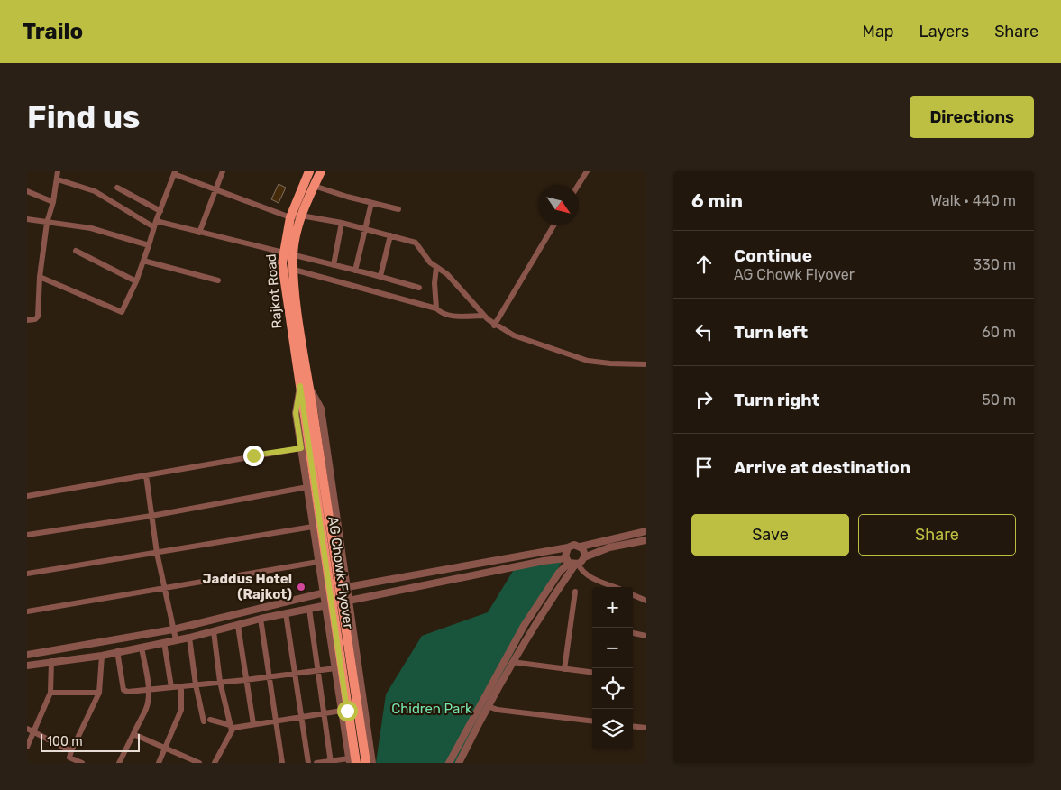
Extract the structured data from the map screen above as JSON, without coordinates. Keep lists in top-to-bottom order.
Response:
{
  "streets": {
    "main road": ["Rajkot Road", "AG Chowk Flyover"]
  },
  "crossings": [
    ["Rajkot Road", "AG Chowk Flyover"]
  ],
  "parks": ["Chidren Park"],
  "places": ["Jaddus Hotel (Rajkot)"],
  "scale_bar": "100 m",
  "north": "bottom right",
  "page": {
    "header": "Trailo",
    "nav": ["Map", "Layers", "Share"],
    "buttons": [
      "Directions",
      ["Save", "Share"]
    ],
    "title": "Find us",
    "heading": ["6 min", "Walk · 440 m"],
    "list": [
      ["Continue", "AG Chowk Flyover", "330 m"],
      ["Turn left", "60 m"],
      ["Turn right", "50 m"],
      "Arrive at destination"
    ],
    "map_buttons": ["+", "−"],
    "scale": "100 m"
  }
}
